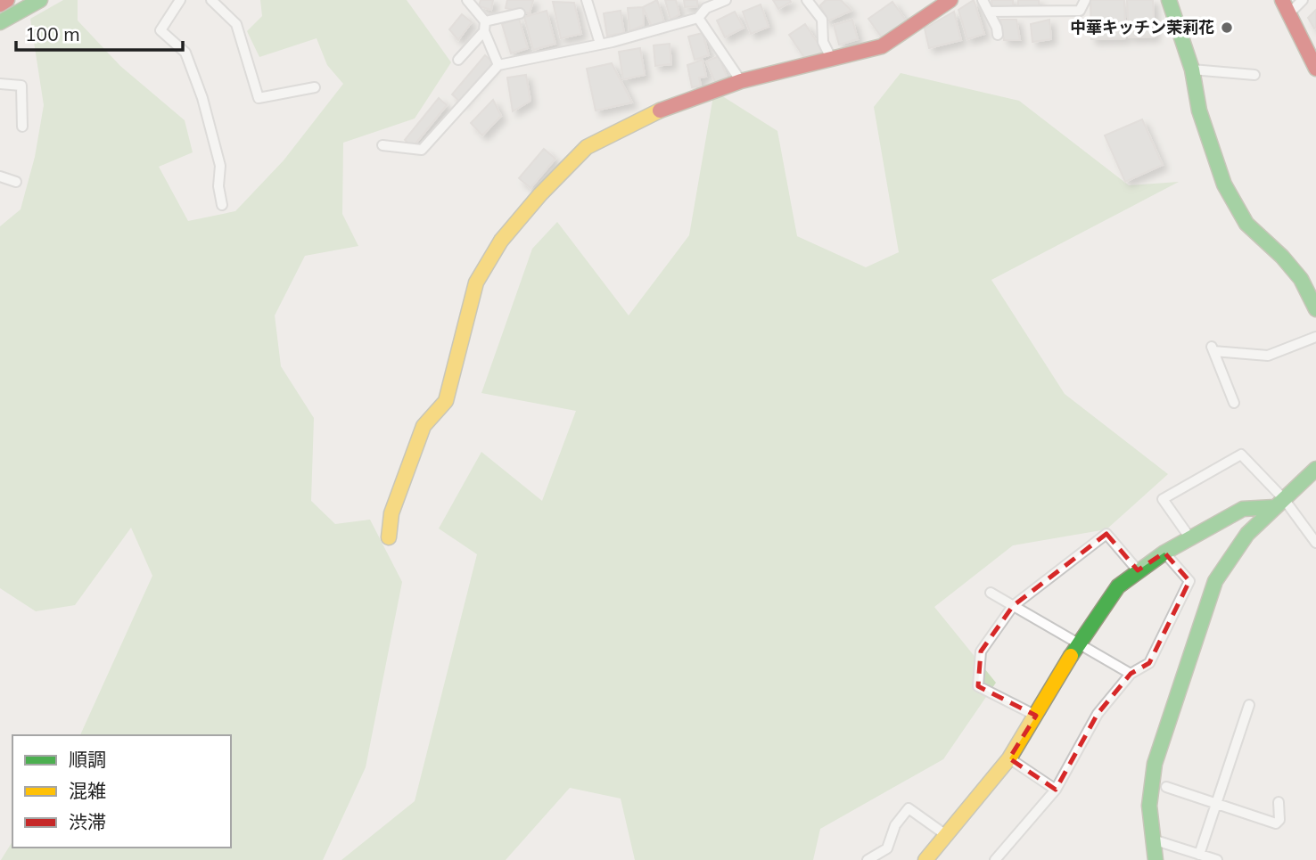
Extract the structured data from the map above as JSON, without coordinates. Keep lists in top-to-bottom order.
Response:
{
  "places": ["中華キッチン茉莉花"],
  "legend": ["順調", "混雑", "渋滞"],
  "scale_bar": "100 m"
}
